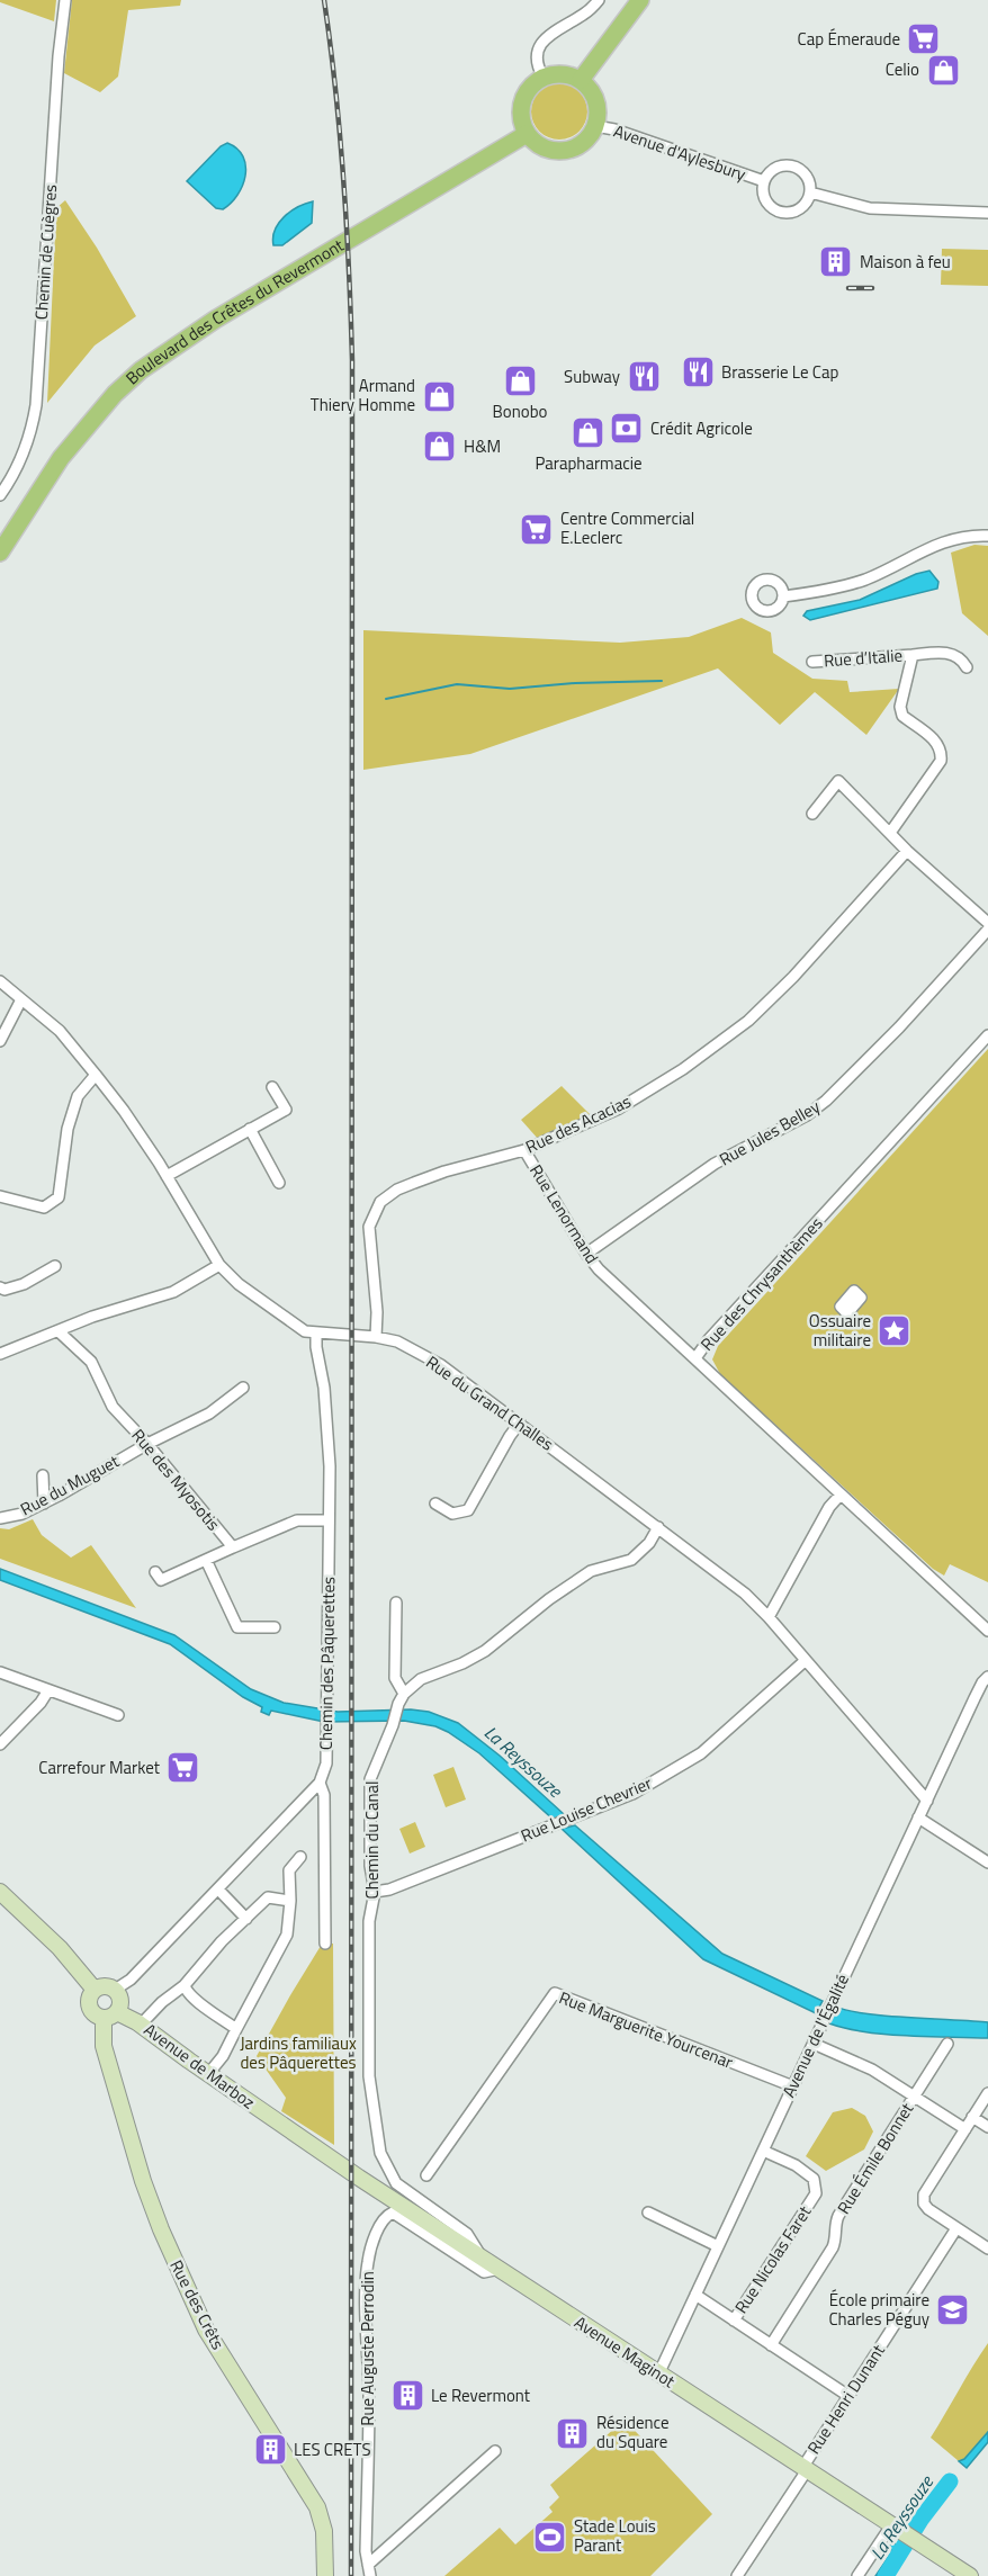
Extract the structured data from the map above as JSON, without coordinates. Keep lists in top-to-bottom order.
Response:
{
  "streets": {
    "main road": [
      "Boulevard des Crêtes du Revermont",
      "Avenue de Marboz",
      "Rue des Crêts",
      "Avenue Maginot"
    ],
    "street": [
      "Avenue d'Aylesbury",
      "Chemin de Cuègres",
      "Rue d’Italie",
      "Rue des Acacias",
      "Rue Jules Belley",
      "Rue Lenormand",
      "Rue des Chrysanthèmes",
      "Rue du Grand Challes",
      "Rue des Myosotis",
      "Rue du Muguet",
      "Chemin des Pâquerettes",
      "Rue Louise Chevrier",
      "Chemin du Canal",
      "Rue Marguerite Yourcenar",
      "Avenue de l'Égalité",
      "Rue Émile Bonnet",
      "Rue Nicolas Faret",
      "Rue Auguste Perrodin",
      "Rue Henri Dunant"
    ]
  },
  "crossings": [
    ["Avenue d'Aylesbury", "Boulevard des Crêtes du Revermont"],
    ["Rue des Acacias", "Rue Lenormand"],
    ["Rue des Acacias", "Rue du Grand Challes"],
    ["Rue Jules Belley", "Rue Lenormand"],
    ["Rue Lenormand", "Rue des Chrysanthèmes"],
    ["Rue du Grand Challes", "Chemin des Pâquerettes"],
    ["Rue du Grand Challes", "Rue Louise Chevrier"],
    ["Rue du Grand Challes", "Chemin du Canal"],
    ["Rue du Grand Challes", "Avenue de l'Égalité"],
    ["Rue des Myosotis", "Rue du Muguet"],
    ["Rue Louise Chevrier", "Chemin du Canal"],
    ["Chemin du Canal", "Avenue Maginot"],
    ["Rue Marguerite Yourcenar", "Avenue de l'Égalité"],
    ["Avenue de l'Égalité", "Rue Nicolas Faret"],
    ["Avenue de l'Égalité", "Avenue Maginot"],
    ["Avenue de Marboz", "Rue des Crêts"],
    ["Avenue de Marboz", "Avenue Maginot"],
    ["Rue Auguste Perrodin", "Avenue Maginot"],
    ["Avenue Maginot", "Rue Henri Dunant"]
  ],
  "water": ["La Reyssouze"],
  "parks": ["Jardins familiaux des Pâquerettes"],
  "places": {
    "supermarket": ["Cap Émeraude", "Centre Commercial E.Leclerc", "Carrefour Market"],
    "shop": [
      "Celio",
      "Bonobo",
      "Armand Thiery Homme",
      "Parapharmacie",
      "H&M"
    ],
    "building": [
      "Maison à feu",
      "Le Revermont",
      "Résidence du Square",
      "LES CRETS"
    ],
    "restaurant": ["Brasserie Le Cap", "Subway"],
    "bank": ["Crédit Agricole"],
    "place": ["Ossuaire militaire"],
    "school or university": ["École primaire Charles Péguy"],
    "sports": ["Stade Louis Parant"]
  }
}
